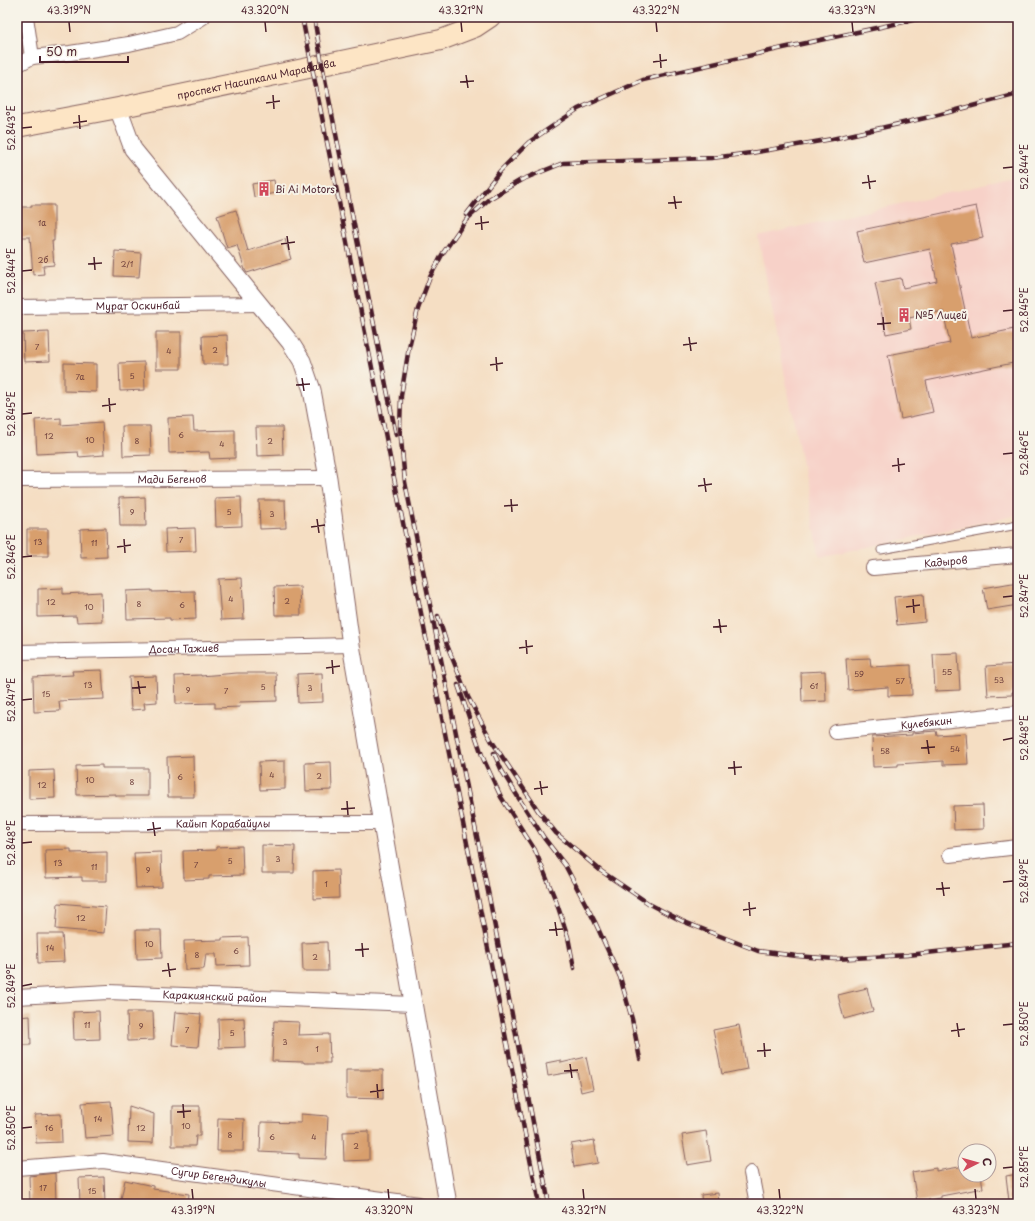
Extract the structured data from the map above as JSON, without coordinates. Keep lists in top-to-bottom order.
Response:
{
  "streets": {
    "main road": ["проспект Насипкали Марабаева"],
    "street": [
      "Мурат Оскинбай",
      "Мади Бегенов",
      "Кадыров",
      "Досан Тажиев",
      "Кулебякин",
      "Кайып Корабайулы",
      "Каракиянский район",
      "Сугир Бегендикулы"
    ]
  },
  "places": {
    "building": ["Bi Ai Motors", "№5 Лицей"]
  },
  "house_numbers": [
    "1а",
    "2б",
    "2/1",
    "7",
    "2",
    "4",
    "5",
    "7а",
    "6",
    "12",
    "10",
    "8",
    "2",
    "4",
    "9",
    "5",
    "3",
    "7",
    "13",
    "11",
    "4",
    "2",
    "12",
    "8",
    "6",
    "10",
    "55",
    "59",
    "53",
    "57",
    "13",
    "61",
    "5",
    "3",
    "9",
    "7",
    "15",
    "54",
    "58",
    "4",
    "2",
    "6",
    "10",
    "8",
    "12",
    "3",
    "5",
    "13",
    "7",
    "11",
    "9",
    "1",
    "12",
    "10",
    "14",
    "6",
    "8",
    "2",
    "11",
    "9",
    "7",
    "5",
    "3",
    "1",
    "14",
    "10",
    "16",
    "12",
    "8",
    "6",
    "4",
    "2",
    "17",
    "15"
  ],
  "scale_bar": "50 m",
  "north": "right",
  "coordinates": [
    "43.319°N",
    "43.320°N",
    "43.321°N",
    "43.322°N",
    "43.323°N",
    "52.843°E",
    "52.844°E",
    "52.845°E",
    "52.846°E",
    "52.847°E",
    "52.848°E",
    "52.849°E",
    "52.850°E",
    "52.851°E"
  ]
}
